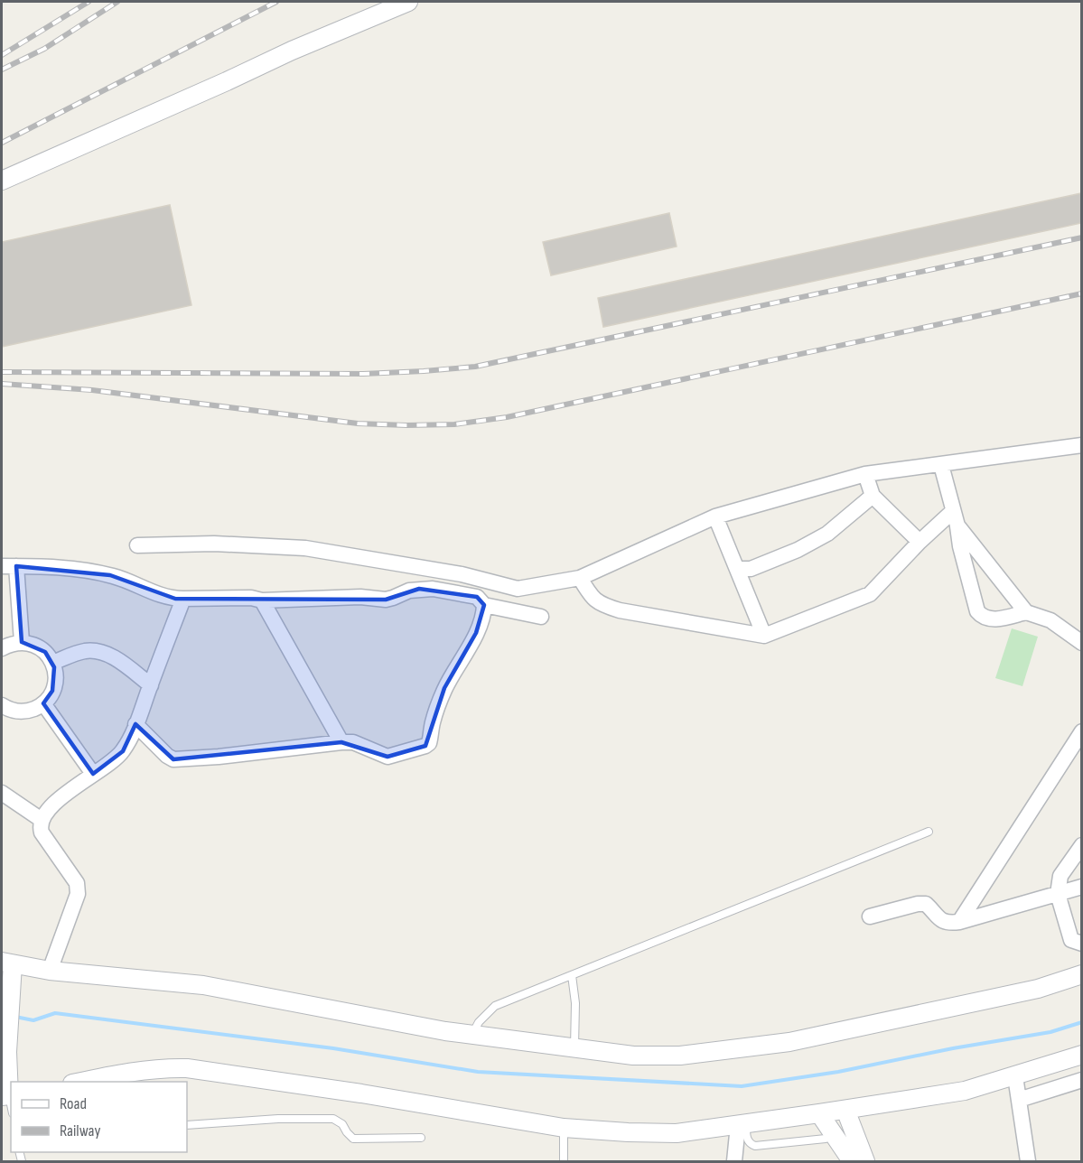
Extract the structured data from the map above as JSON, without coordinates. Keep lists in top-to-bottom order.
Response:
{
  "legend": ["Road", "Railway"]
}
